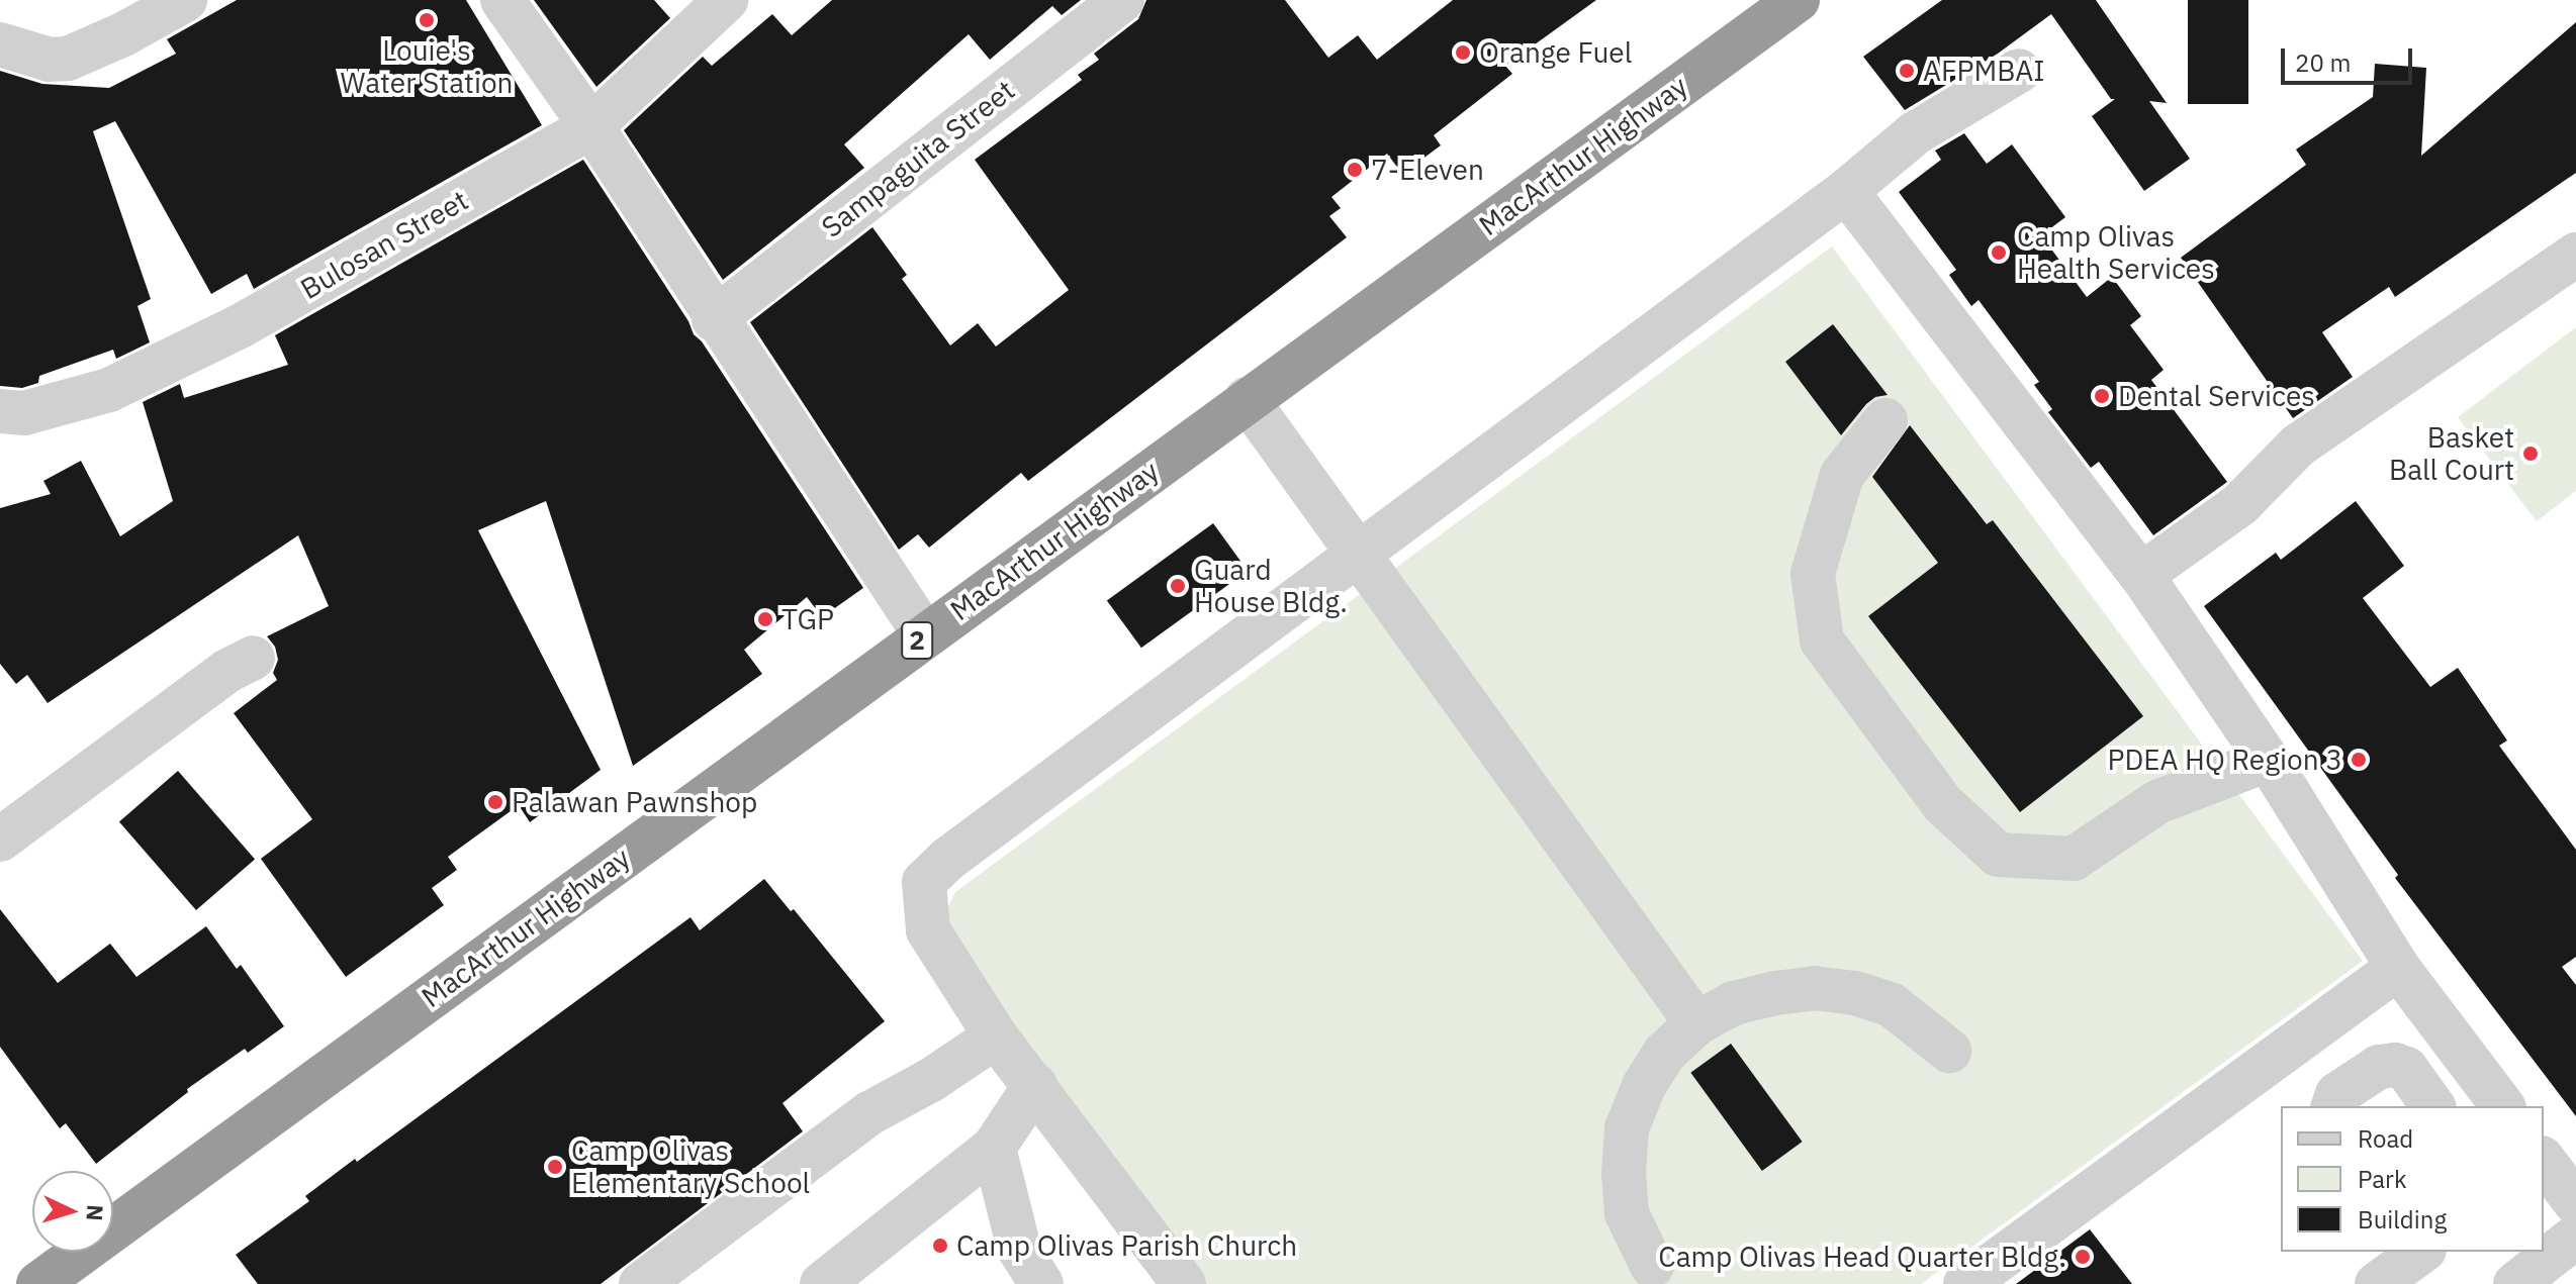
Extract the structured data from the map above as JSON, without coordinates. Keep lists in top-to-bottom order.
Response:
{
  "streets": {
    "highway": ["MacArthur Highway", "2"],
    "street": ["Sampaguita Street", "Bulosan Street"]
  },
  "places": [
    "Louie's Water Station",
    "Orange Fuel",
    "AFPMBAI",
    "7-Eleven",
    "Camp Olivas Health Services",
    "Dental Services",
    "Basket Ball Court",
    "Guard House Bldg.",
    "TGP",
    "PDEA HQ Region 3",
    "Palawan Pawnshop",
    "Camp Olivas Elementary School",
    "Camp Olivas Parish Church",
    "Camp Olivas Head Quarter Bldg."
  ],
  "legend": ["Road", "Park", "Building"],
  "scale_bar": "20 m",
  "north": "right"
}
